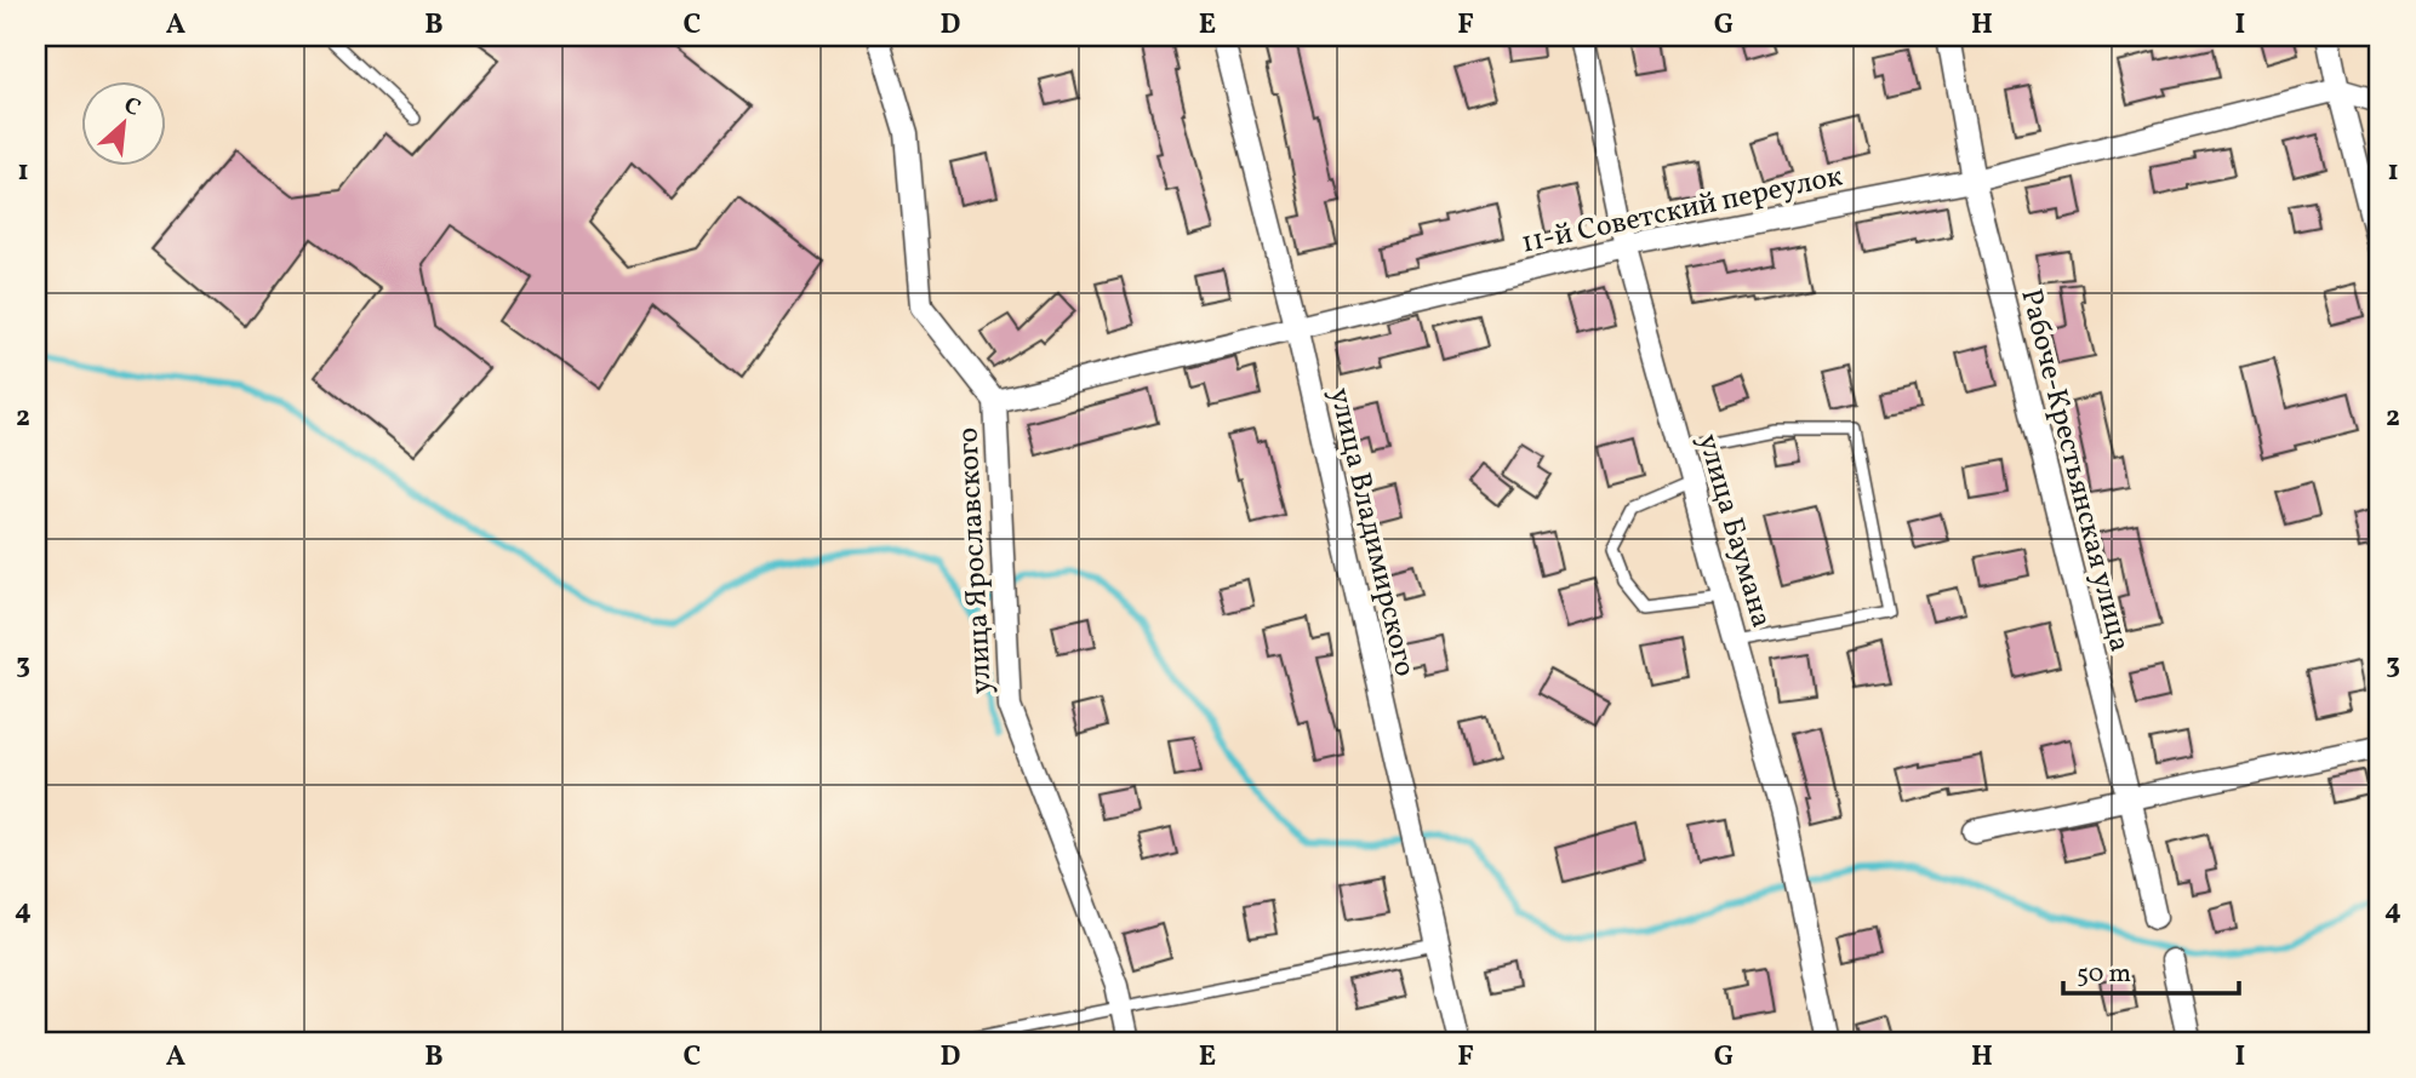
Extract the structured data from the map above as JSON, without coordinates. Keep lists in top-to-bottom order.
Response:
{
  "streets": {
    "street": [
      "11-й Советский переулок",
      "Рабоче-Крестьянская улица",
      "улица Баумана",
      "улица Владимирского",
      "улица Ярославского"
    ]
  },
  "crossings": [
    ["11-й Советский переулок", "Рабоче-Крестьянская улица"],
    ["11-й Советский переулок", "улица Баумана"],
    ["11-й Советский переулок", "улица Владимирского"],
    ["11-й Советский переулок", "улица Ярославского"]
  ],
  "scale_bar": "50 m",
  "north": "top right",
  "grid": {
    "columns": [
      "A",
      "B",
      "C",
      "D",
      "E",
      "F",
      "G",
      "H",
      "I"
    ],
    "rows": [
      "1",
      "2",
      "3",
      "4"
    ]
  }
}
